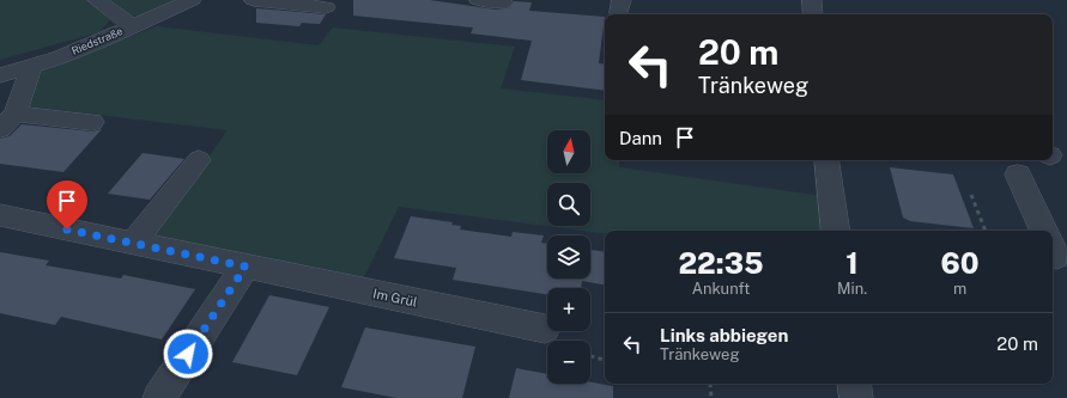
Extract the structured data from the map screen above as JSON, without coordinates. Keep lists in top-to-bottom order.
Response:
{
  "streets": {
    "street": ["Riedstraße", "Im Grül"]
  },
  "north": "top",
  "page": {
    "turn": ["20 m", "Tränkeweg"],
    "then": "Dann",
    "map_buttons": ["+", "−"],
    "eta": [
      "22:35",
      "Ankunft",
      "1",
      "Min.",
      "60",
      "m"
    ],
    "list": [
      {
        "name": "Links abbiegen",
        "note": "Tränkeweg",
        "value": "20 m"
      }
    ]
  }
}
